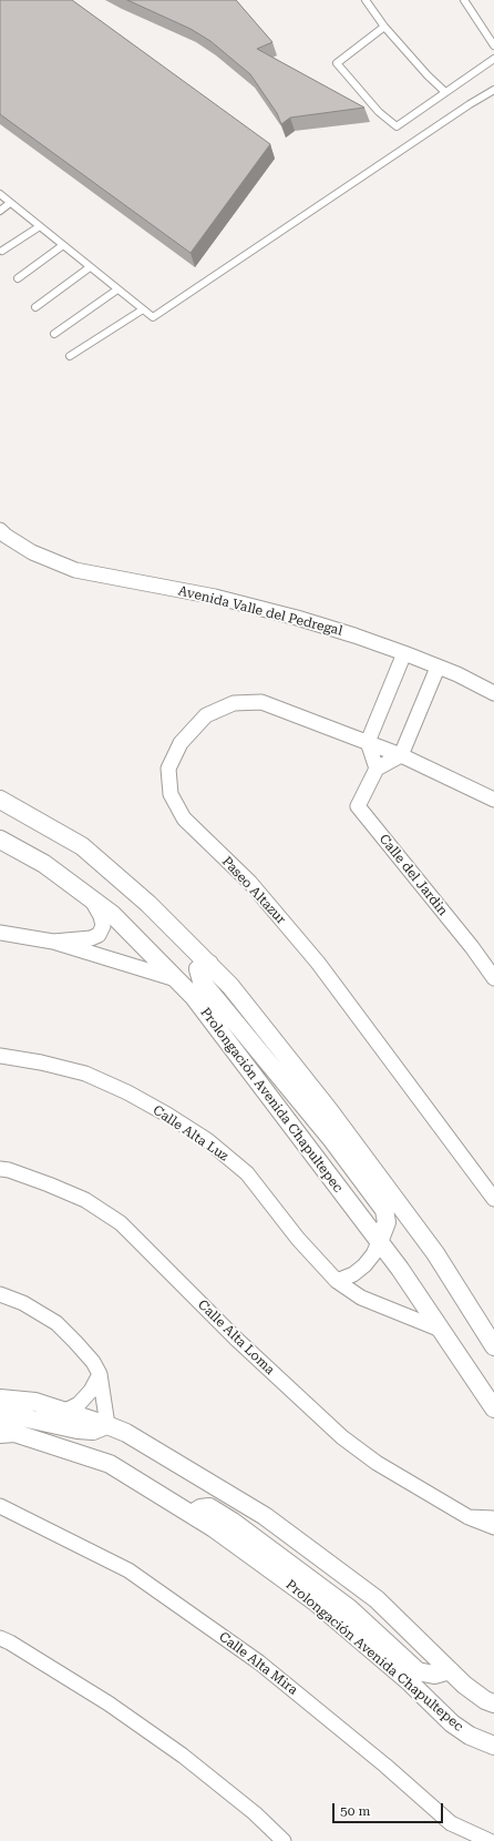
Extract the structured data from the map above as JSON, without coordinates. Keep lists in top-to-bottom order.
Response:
{
  "streets": {
    "street": [
      "Avenida Valle del Pedregal",
      "Calle del Jardín",
      "Paseo Altazur",
      "Prolongación Avenida Chapultepec",
      "Calle Alta Luz",
      "Calle Alta Loma",
      "Calle Alta Mira"
    ]
  },
  "crossings": [
    ["Prolongación Avenida Chapultepec", "Calle Alta Luz"]
  ],
  "scale_bar": "50 m"
}
